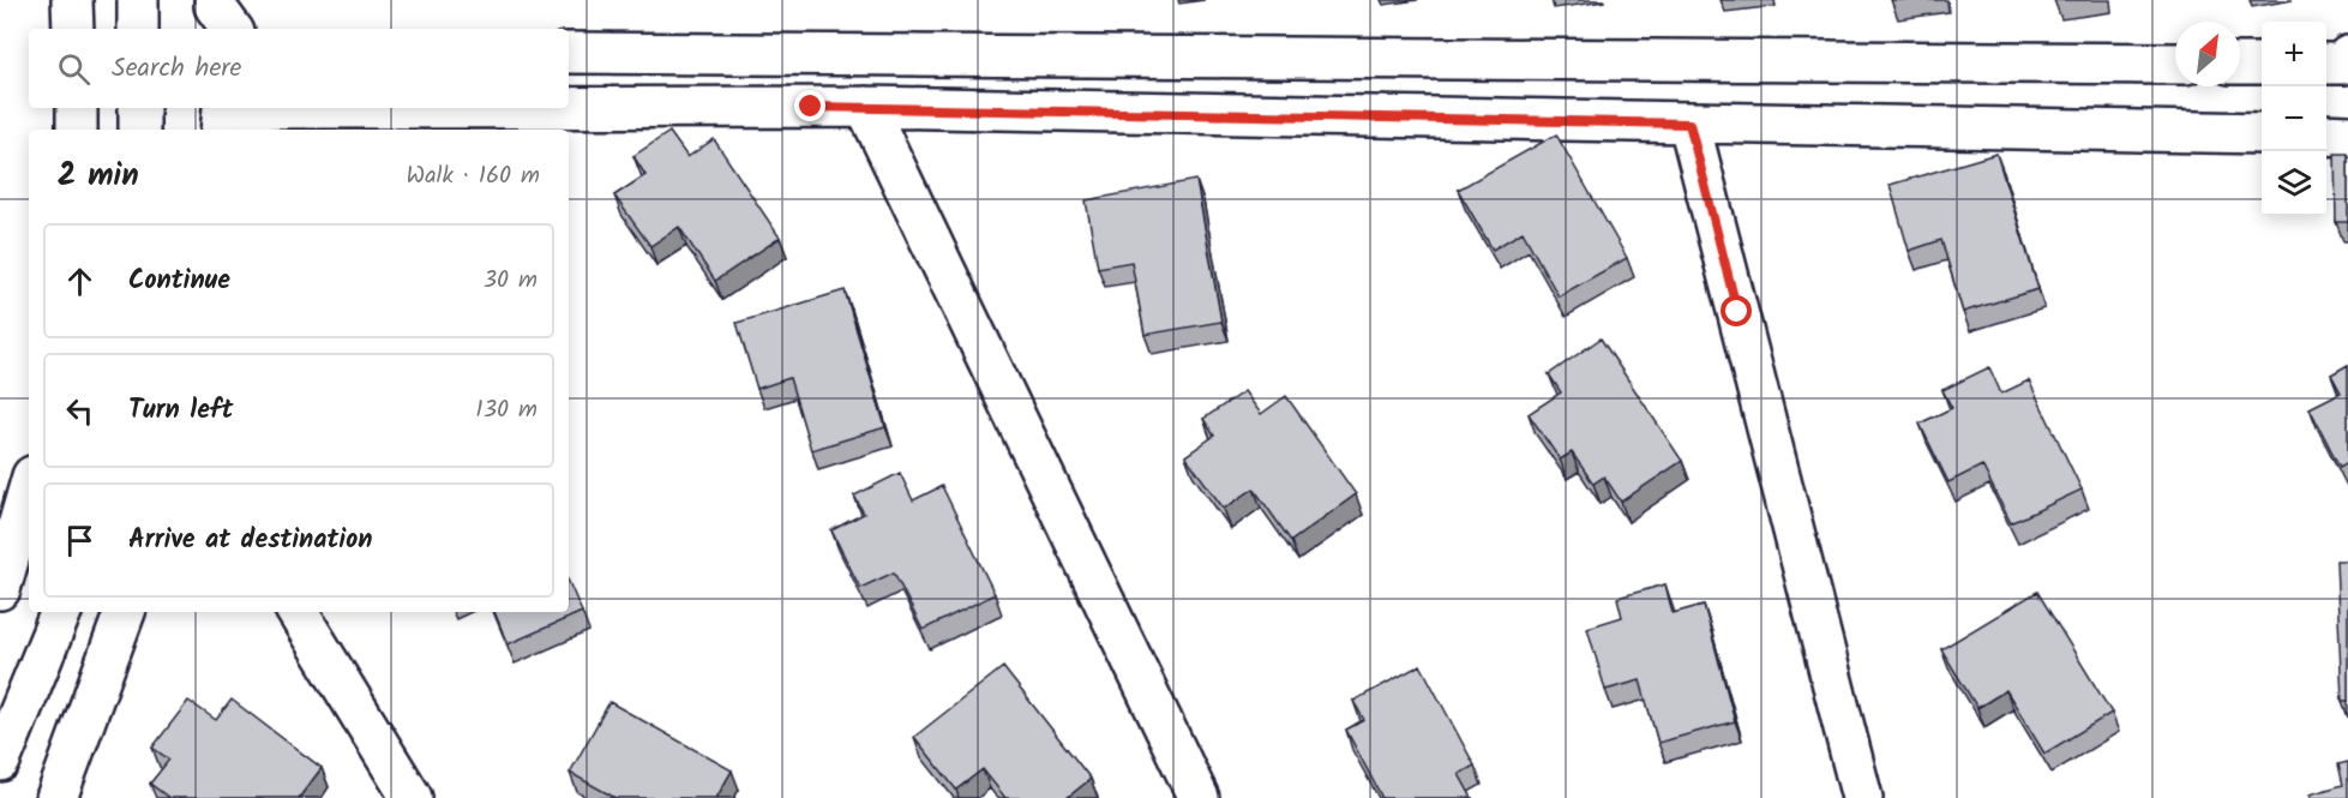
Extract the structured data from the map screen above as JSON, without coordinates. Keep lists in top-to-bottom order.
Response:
{
  "north": "top right",
  "page": {
    "map_buttons": ["+", "−"],
    "search": "Search here",
    "heading": ["2 min", "Walk · 160 m"],
    "list": [
      ["Continue", "30 m"],
      ["Turn left", "130 m"],
      "Arrive at destination"
    ]
  }
}
